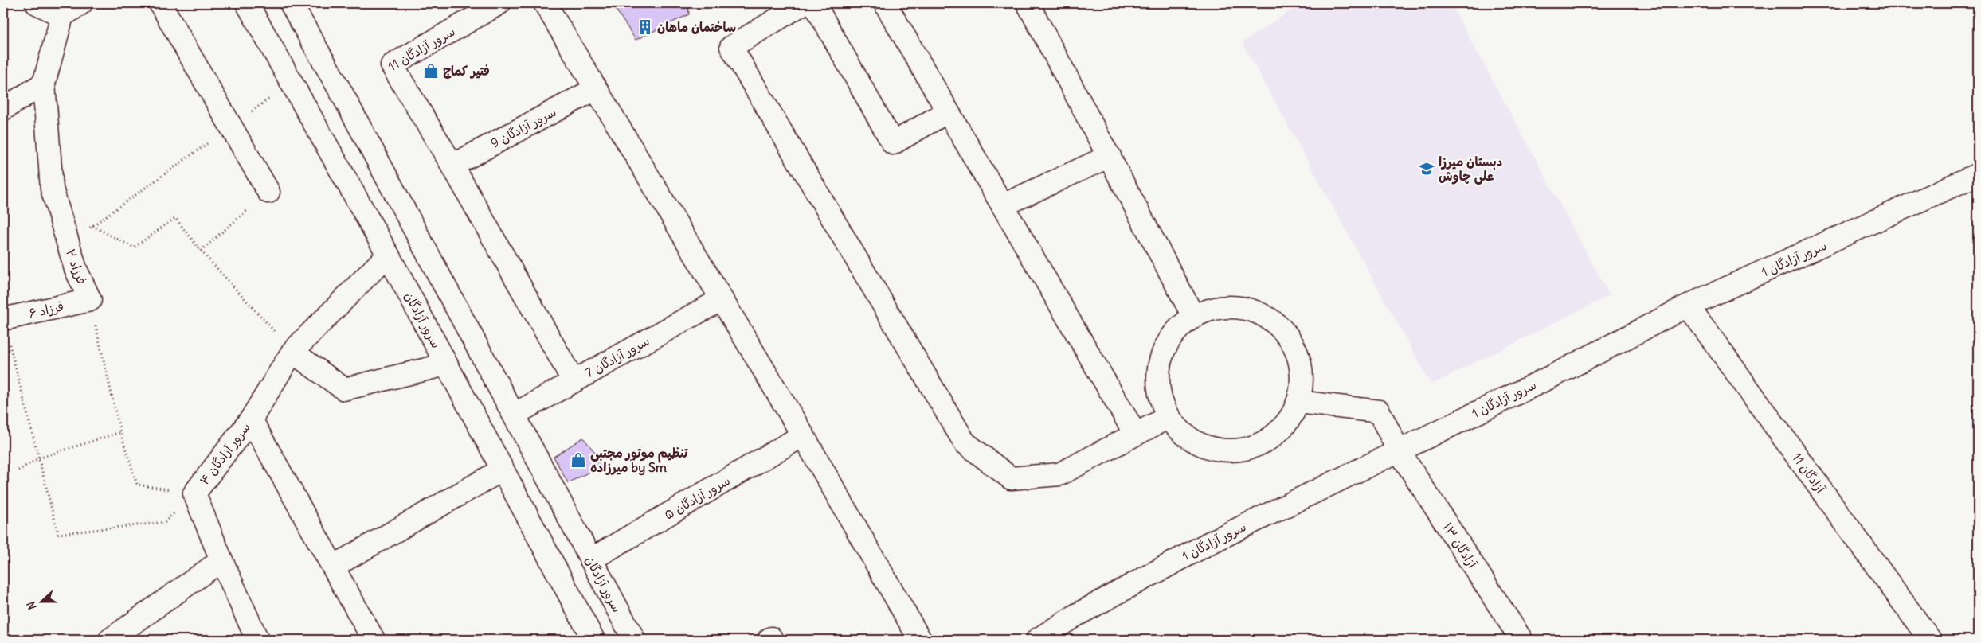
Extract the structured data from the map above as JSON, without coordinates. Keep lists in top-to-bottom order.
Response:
{
  "streets": {
    "street": [
      "سرور آزادگان 11",
      "سرور آزادگان 9",
      "سرور آزادگان 1",
      "فرزاد ۲",
      "فرزاد ۶",
      "سرور آزادگان",
      "سرور آزادگان 7",
      "سرور آزادگان ۴",
      "آزادگان 11",
      "سرور آزادگان ۵",
      "آزادگان ۱۳"
    ]
  },
  "crossings": [
    ["سرور آزادگان 11", "سرور آزادگان 9"],
    ["سرور آزادگان 1", "آزادگان 11"],
    ["سرور آزادگان 1", "آزادگان ۱۳"],
    ["فرزاد ۲", "فرزاد ۶"],
    ["فرزاد ۲", "سرور آزادگان ۴"],
    ["سرور آزادگان", "سرور آزادگان 7"],
    ["سرور آزادگان", "سرور آزادگان ۴"],
    ["سرور آزادگان", "سرور آزادگان ۵"]
  ],
  "places": {
    "building": ["ساختمان ماهان"],
    "shop": ["فتیر کماج", "تنظیم موتور مجتبی میرزاده by Sm"],
    "school or university": ["دبستان میرزا علی چاوش"]
  },
  "north": "left"
}
